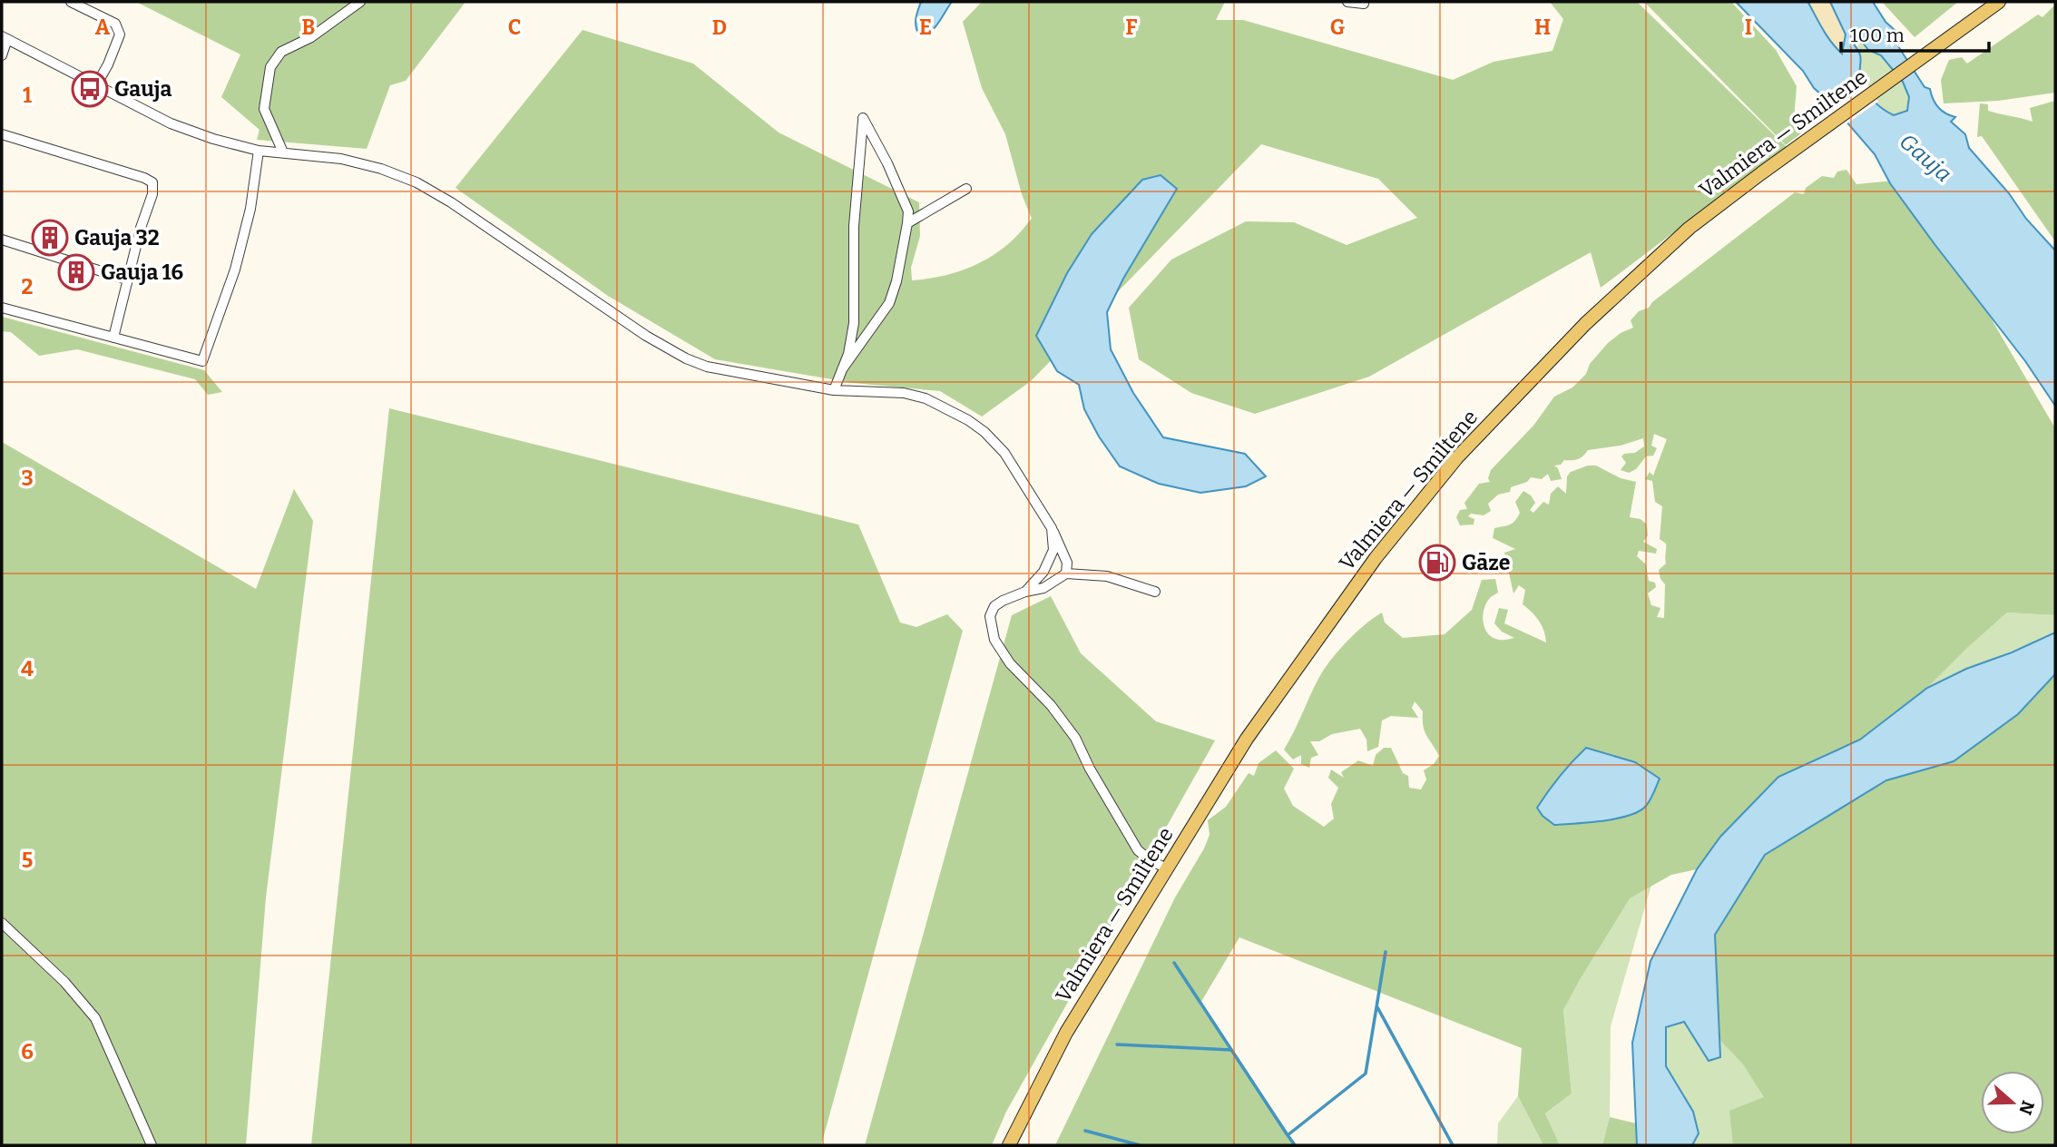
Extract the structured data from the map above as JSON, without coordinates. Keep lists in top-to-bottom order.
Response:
{
  "streets": {
    "main road": ["Valmiera — Smiltene"]
  },
  "water": ["Gauja"],
  "places": {
    "bus stop": ["Gauja"],
    "building": ["Gauja 32", "Gauja 16"],
    "fuel station": ["Gāze"]
  },
  "scale_bar": "100 m",
  "north": "right",
  "grid": {
    "columns": [
      "A",
      "B",
      "C",
      "D",
      "E",
      "F",
      "G",
      "H",
      "I"
    ],
    "rows": [
      "1",
      "2",
      "3",
      "4",
      "5",
      "6"
    ]
  }
}
